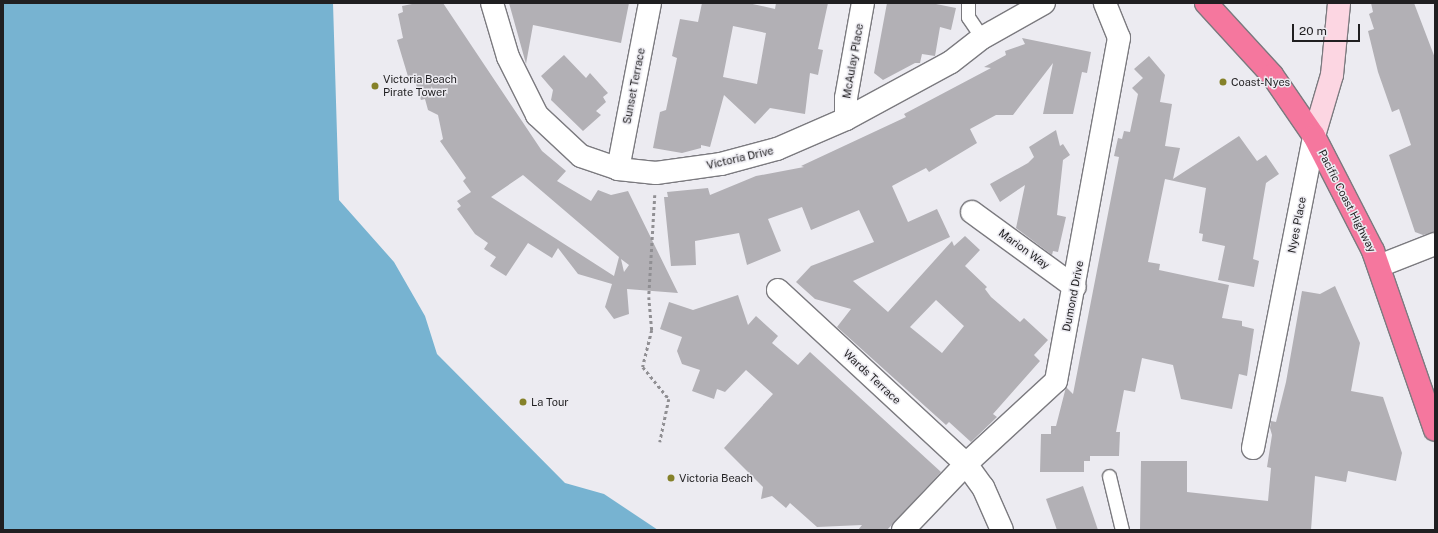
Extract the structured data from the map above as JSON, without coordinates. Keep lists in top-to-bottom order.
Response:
{
  "streets": {
    "highway": ["Pacific Coast Highway"],
    "street": [
      "McAulay Place",
      "Sunset Terrace",
      "Victoria Drive",
      "Nyes Place",
      "Marion Way",
      "Dumond Drive",
      "Wards Terrace"
    ]
  },
  "crossings": [
    ["McAulay Place", "Victoria Drive"],
    ["Sunset Terrace", "Victoria Drive"],
    ["Pacific Coast Highway", "Nyes Place"],
    ["Marion Way", "Dumond Drive"],
    ["Dumond Drive", "Wards Terrace"]
  ],
  "places": [
    "Coast-Nyes",
    "Victoria Beach Pirate Tower",
    "La Tour",
    "Victoria Beach"
  ],
  "scale_bar": "20 m"
}
